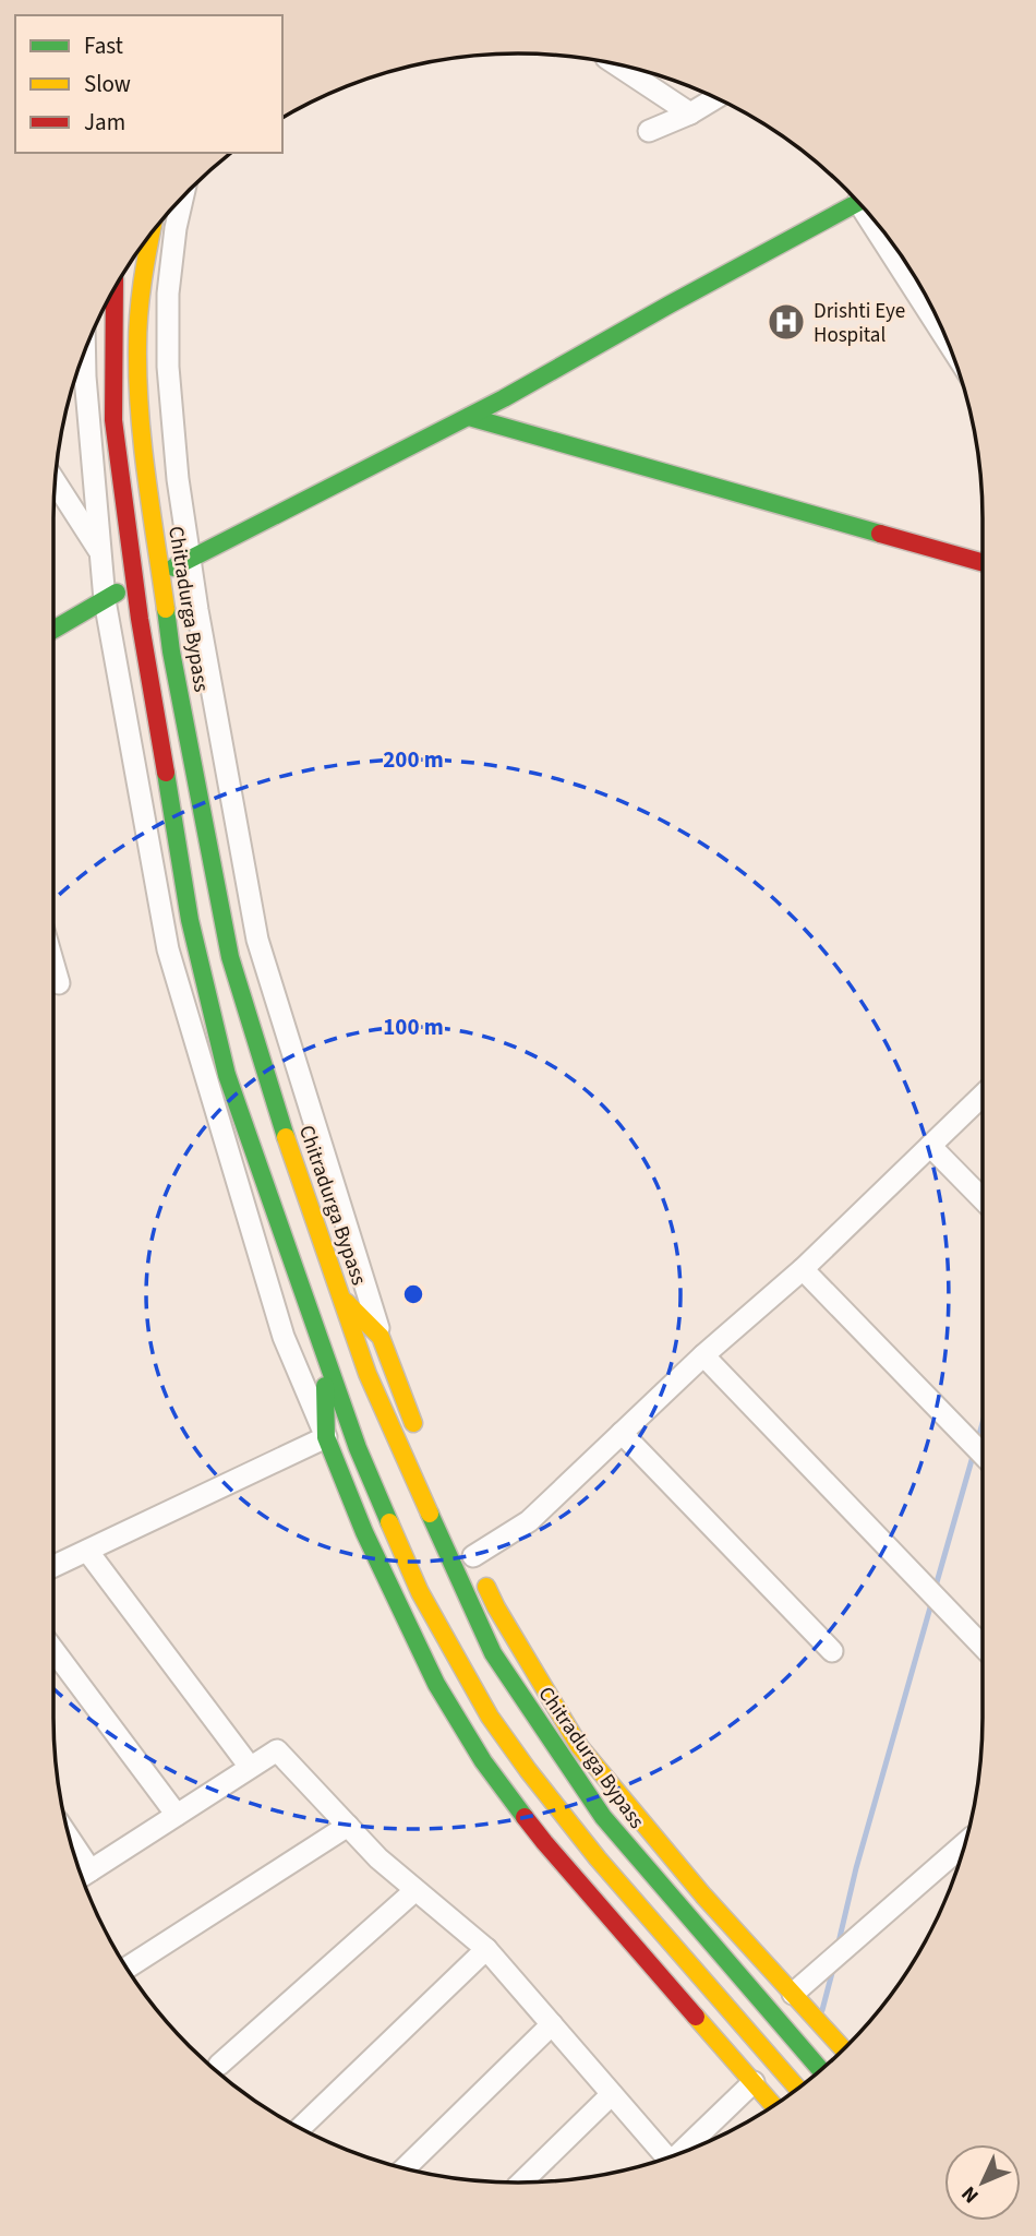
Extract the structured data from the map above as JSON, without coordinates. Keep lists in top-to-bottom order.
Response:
{
  "streets": {
    "main road": ["Chitradurga Bypass"]
  },
  "places": {
    "hospital": ["Drishti Eye Hospital"]
  },
  "legend": ["Fast", "Slow", "Jam"],
  "north": "bottom left",
  "rings": ["200 m", "100 m"]
}
